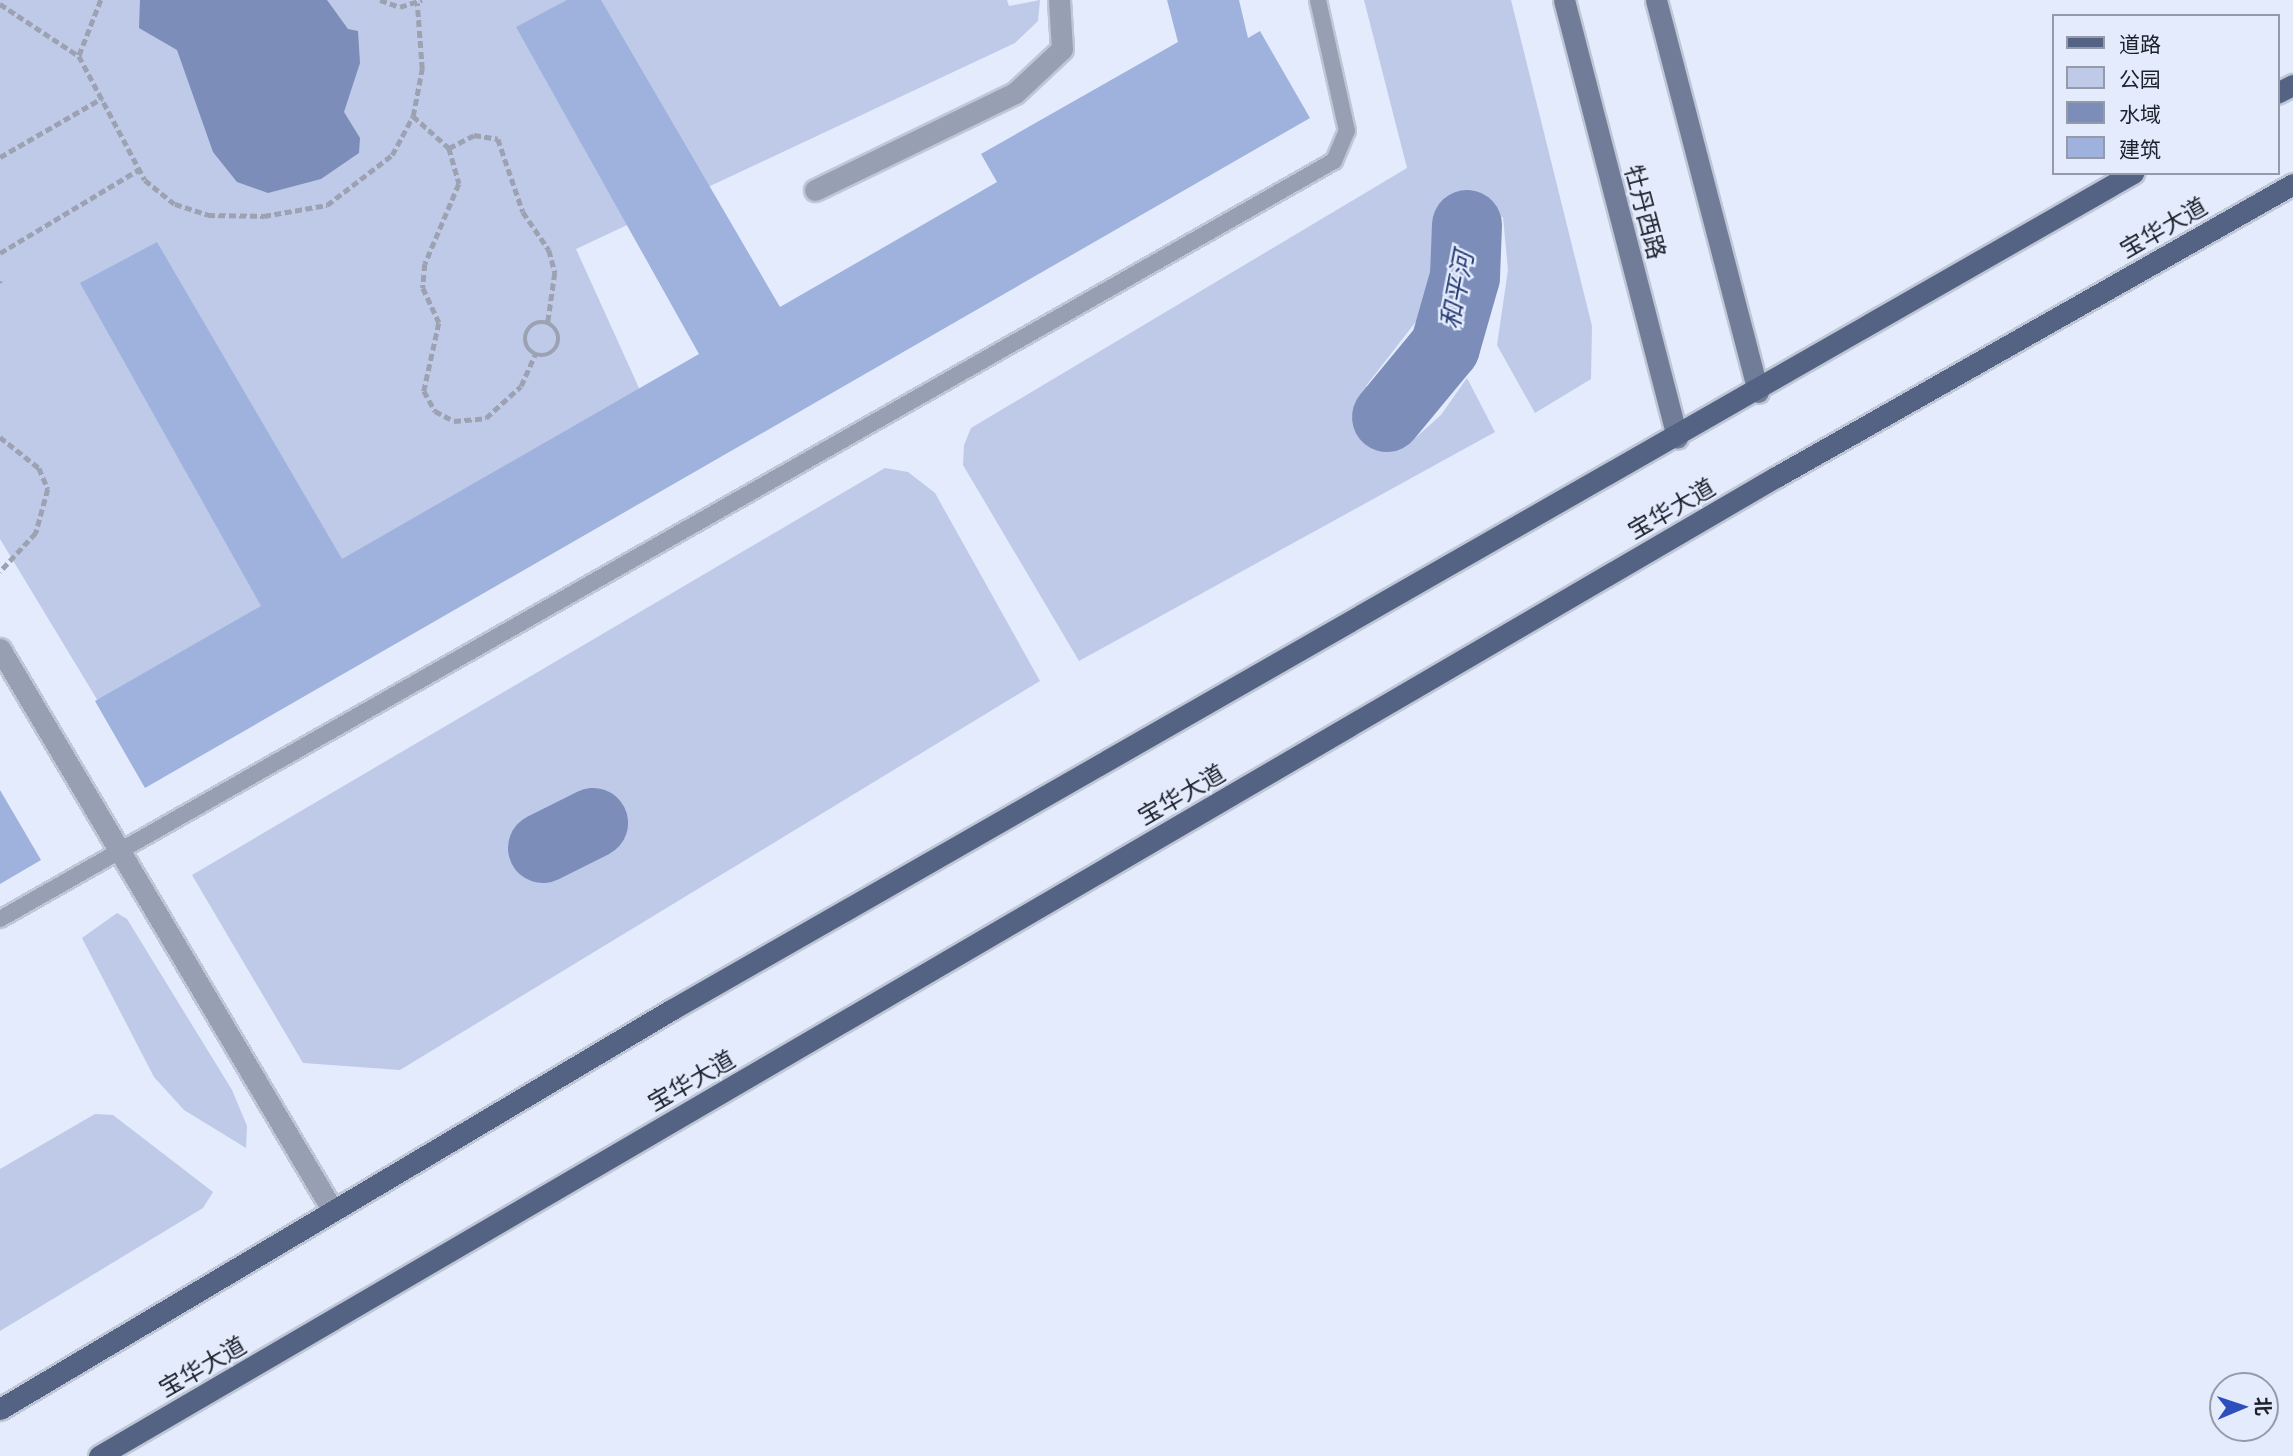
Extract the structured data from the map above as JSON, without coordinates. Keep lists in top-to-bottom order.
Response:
{
  "streets": {
    "main road": ["宝华大道"],
    "street": ["牡丹西路"]
  },
  "water": ["和平河"],
  "legend": [
    "道路",
    "公园",
    "水域",
    "建筑"
  ],
  "north": "right"
}
